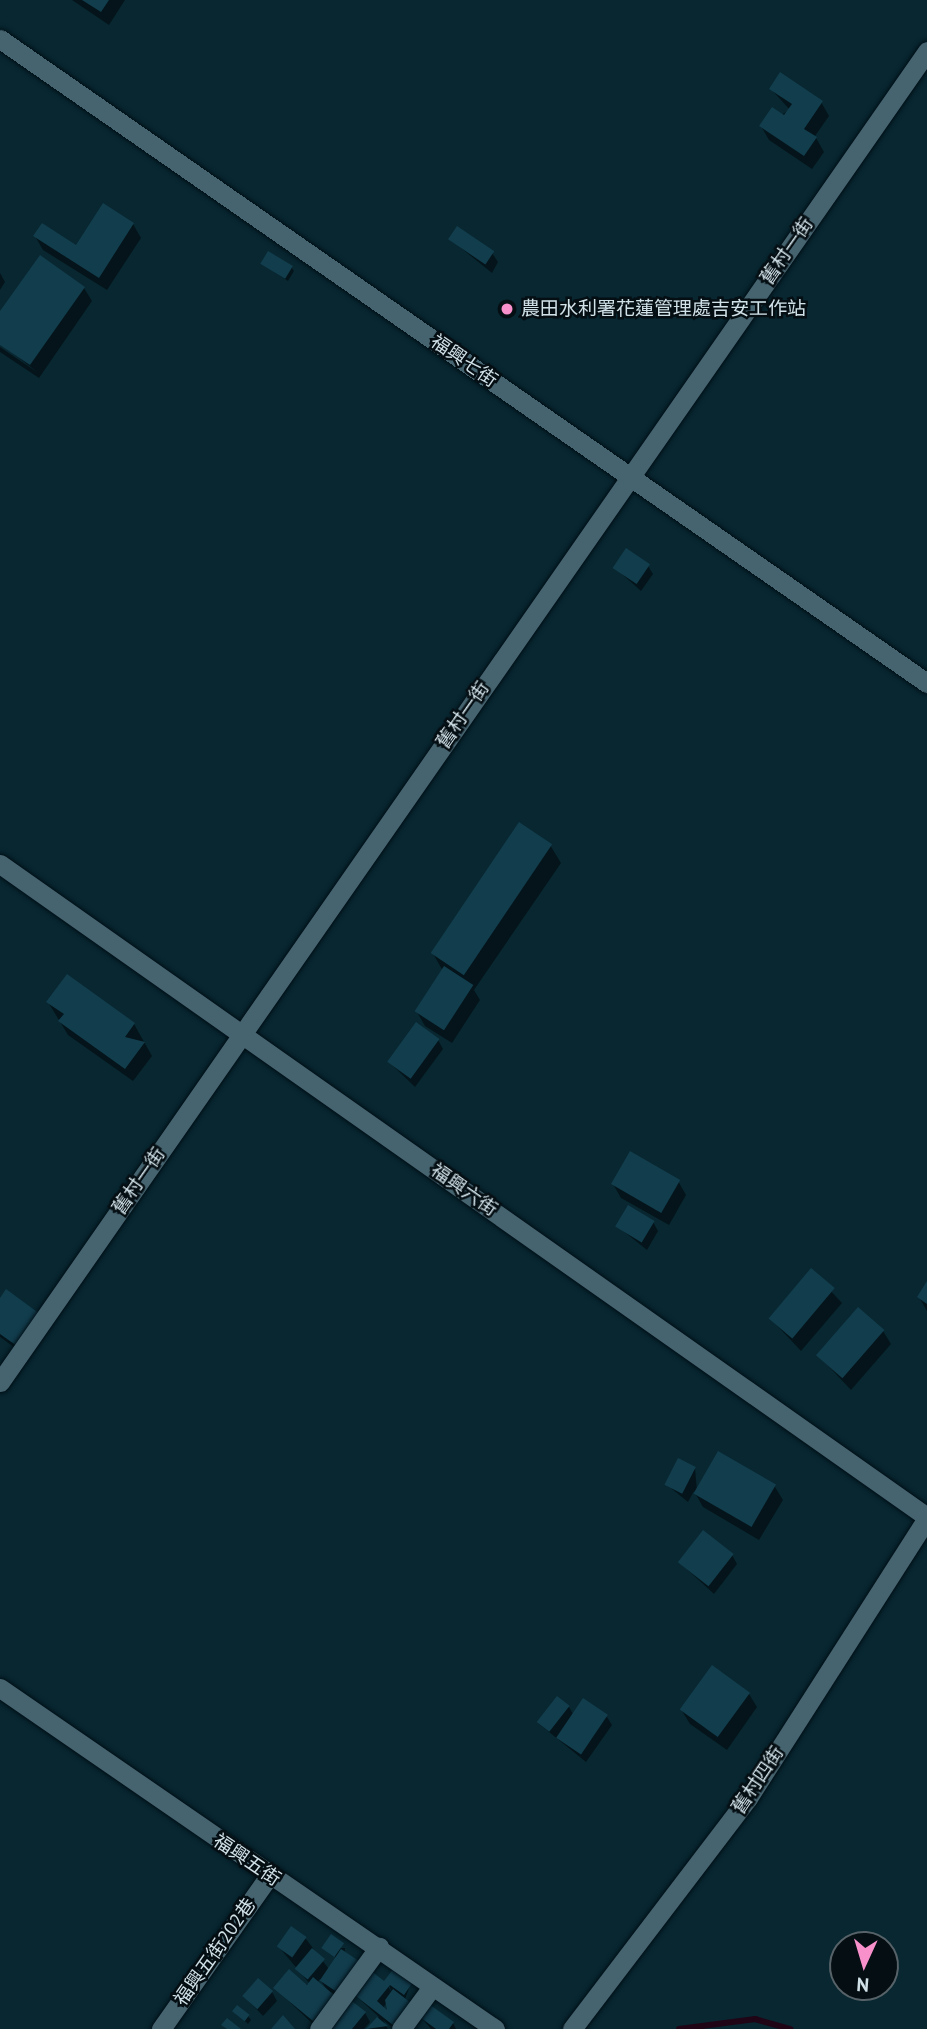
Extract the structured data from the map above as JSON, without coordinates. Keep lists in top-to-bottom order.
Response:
{
  "streets": {
    "street": [
      "舊村一街",
      "福興七街",
      "福興六街",
      "舊村四街",
      "福興五街",
      "福興五街202巷"
    ]
  },
  "crossings": [
    ["舊村一街", "福興七街"],
    ["舊村一街", "福興六街"],
    ["福興六街", "舊村四街"],
    ["福興五街", "福興五街202巷"]
  ],
  "places": ["農田水利署花蓮管理處吉安工作站"],
  "north": "bottom"
}
